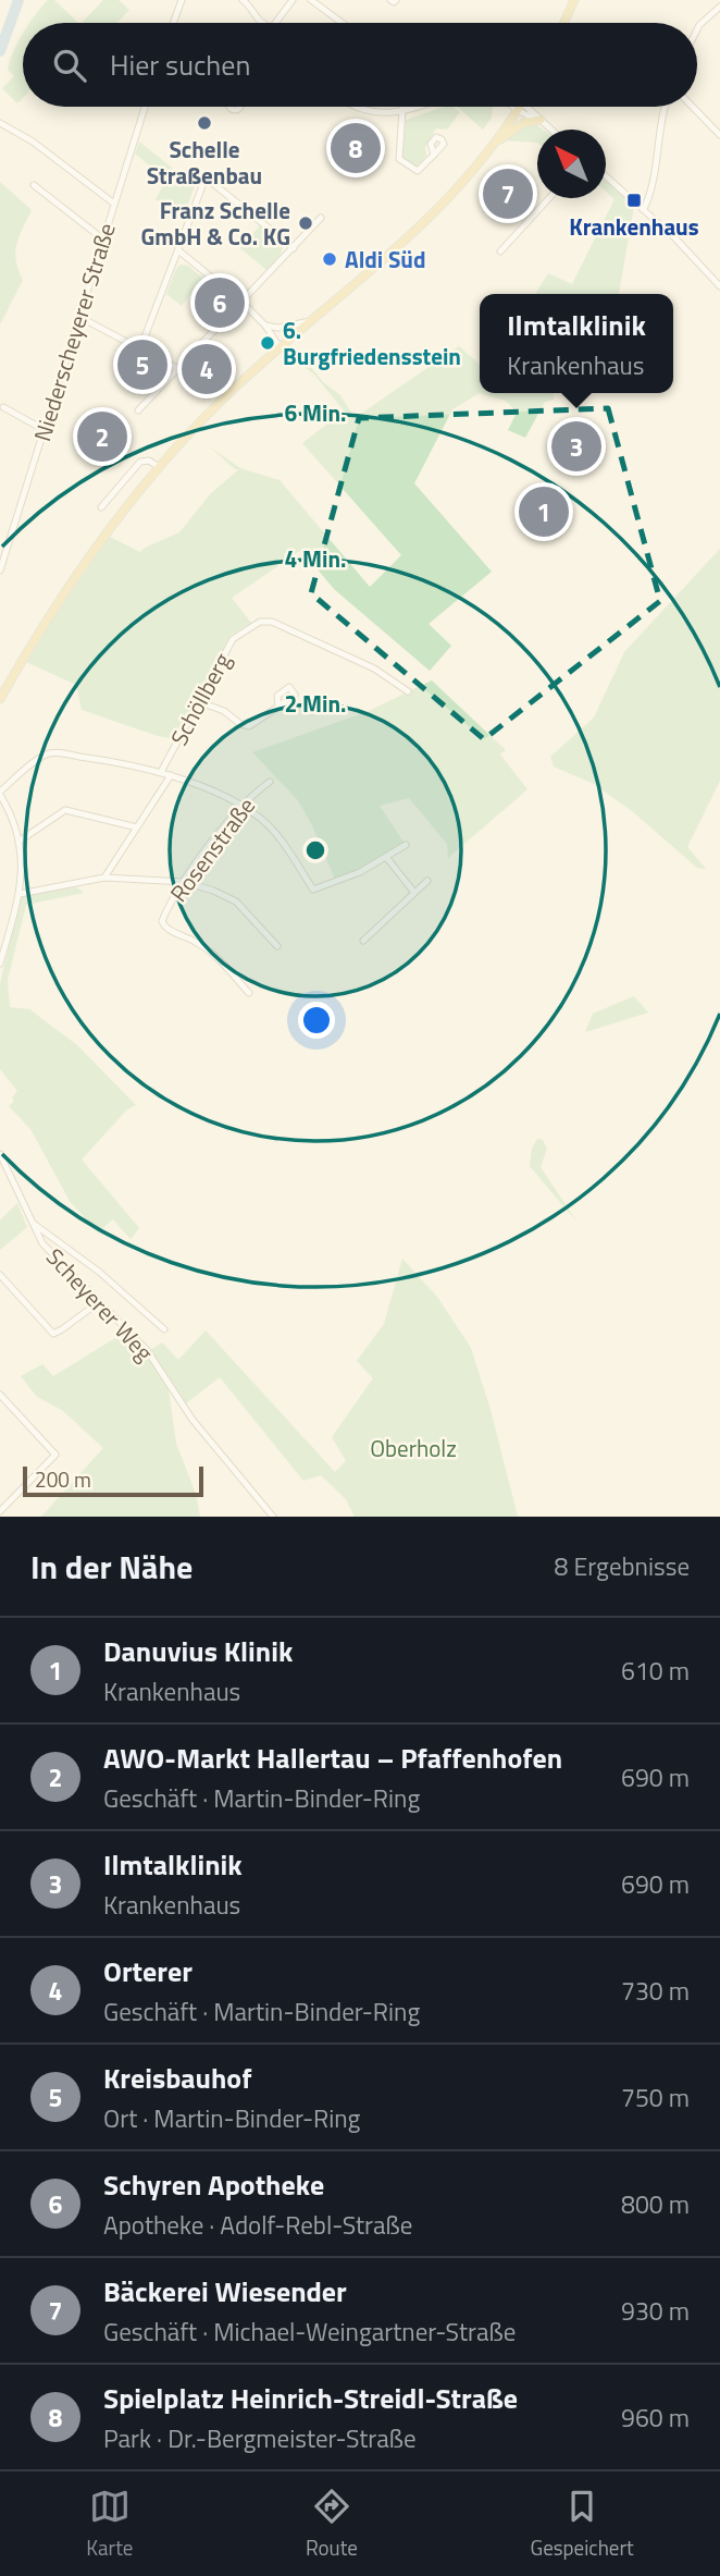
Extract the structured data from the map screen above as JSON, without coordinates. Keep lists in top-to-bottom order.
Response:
{
  "streets": {
    "street": [
      "Niederscheyerer Straße",
      "Schöllberg",
      "Rosenstraße",
      "Scheyerer Weg"
    ]
  },
  "parks": ["Oberholz"],
  "places": {
    "other": [
      "Schelle Straßenbau",
      "Franz Schelle GmbH & Co. KG",
      "Aldi Süd",
      "6. Burgfriedensstein"
    ],
    "transit": ["Krankenhaus"]
  },
  "scale_bar": "200 m",
  "north": "top left",
  "page": {
    "search": "Hier suchen",
    "pins": [
      "8",
      "7",
      "6",
      "5",
      "4",
      "2",
      "3",
      "1"
    ],
    "popup": ["Ilmtalklinik", "Krankenhaus"],
    "scale": "200 m",
    "heading": ["In der Nähe", "8 Ergebnisse"],
    "list": [
      {
        "mark": "1",
        "name": "Danuvius Klinik",
        "note": "Krankenhaus",
        "value": "610 m"
      },
      {
        "mark": "2",
        "name": "AWO-Markt Hallertau – Pfaffenhofen",
        "note": "Geschäft · Martin-Binder-Ring",
        "value": "690 m"
      },
      {
        "mark": "3",
        "name": "Ilmtalklinik",
        "note": "Krankenhaus",
        "value": "690 m"
      },
      {
        "mark": "4",
        "name": "Orterer",
        "note": "Geschäft · Martin-Binder-Ring",
        "value": "730 m"
      },
      {
        "mark": "5",
        "name": "Kreisbauhof",
        "note": "Ort · Martin-Binder-Ring",
        "value": "750 m"
      },
      {
        "mark": "6",
        "name": "Schyren Apotheke",
        "note": "Apotheke · Adolf-Rebl-Straße",
        "value": "800 m"
      },
      {
        "mark": "7",
        "name": "Bäckerei Wiesender",
        "note": "Geschäft · Michael-Weingartner-Straße",
        "value": "930 m"
      },
      {
        "mark": "8",
        "name": "Spielplatz Heinrich-Streidl-Straße",
        "note": "Park · Dr.-Bergmeister-Straße",
        "value": "960 m"
      }
    ],
    "nav": ["Karte", "Route", "Gespeichert"]
  },
  "rings": ["6 Min.", "4 Min.", "2 Min."]
}
